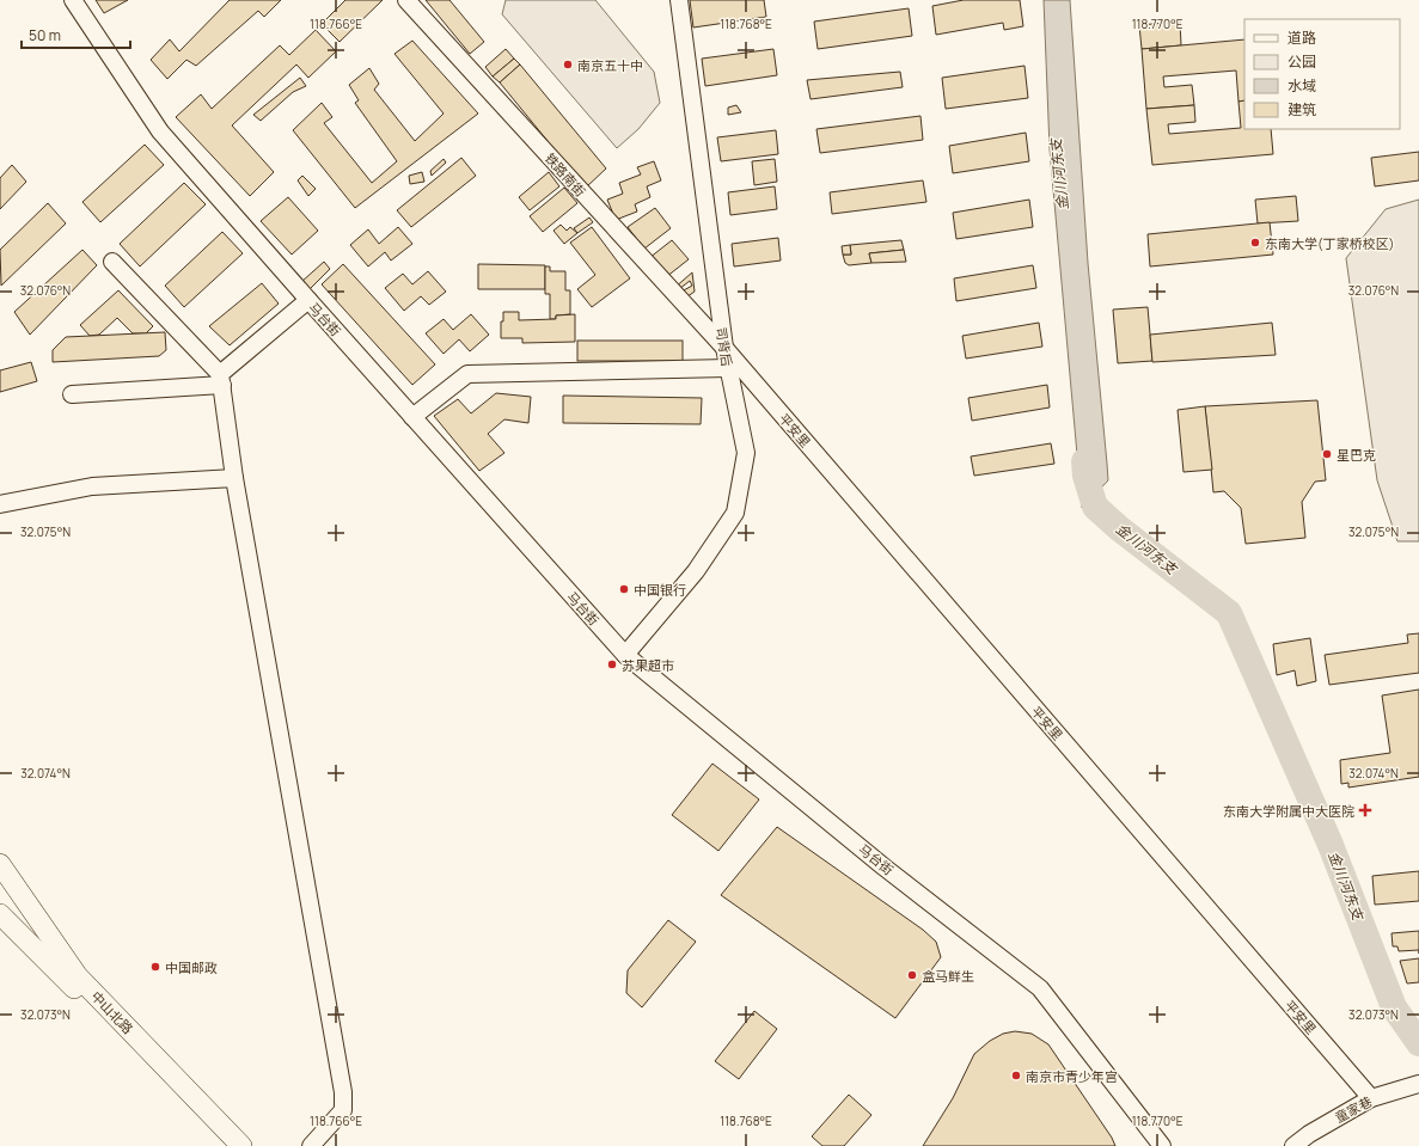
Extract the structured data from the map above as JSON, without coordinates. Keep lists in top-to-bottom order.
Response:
{
  "streets": {
    "main road": ["中山北路"],
    "street": [
      "铁路南街",
      "马台街",
      "司背后",
      "平安里",
      "童家巷"
    ]
  },
  "crossings": [
    ["铁路南街", "司背后"],
    ["铁路南街", "平安里"],
    ["马台街", "司背后"],
    ["司背后", "平安里"],
    ["平安里", "童家巷"]
  ],
  "water": ["金川河东支"],
  "places": {
    "other": [
      "南京五十中",
      "东南大学(丁家桥校区)",
      "星巴克",
      "中国银行",
      "苏果超市",
      "中国邮政",
      "盒马鲜生",
      "南京市青少年宫"
    ],
    "health": ["东南大学附属中大医院"]
  },
  "legend": [
    "道路",
    "公园",
    "水域",
    "建筑"
  ],
  "scale_bar": "50 m",
  "coordinates": [
    "118.766°E",
    "118.768°E",
    "118.770°E",
    "32.076°N",
    "32.075°N",
    "32.074°N",
    "32.073°N"
  ]
}
